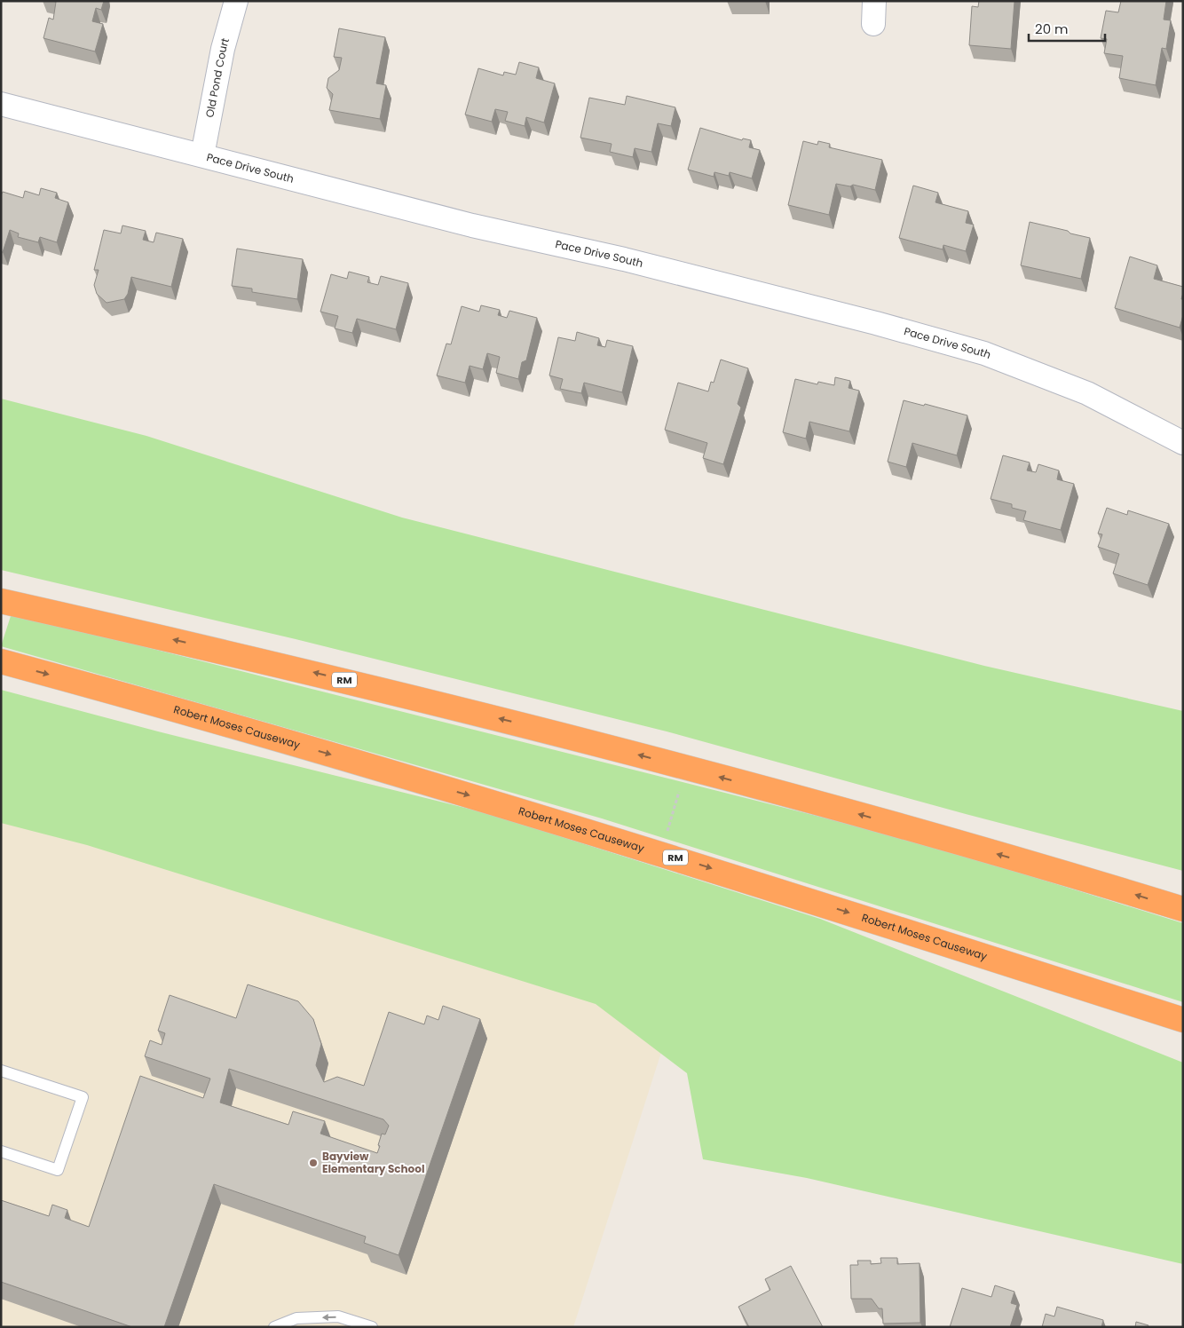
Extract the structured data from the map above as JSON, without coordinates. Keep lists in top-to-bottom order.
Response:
{
  "streets": {
    "highway": ["RM", "Robert Moses Causeway"],
    "street": ["Old Pond Court", "Pace Drive South"]
  },
  "crossings": [
    ["Old Pond Court", "Pace Drive South"]
  ],
  "places": ["Bayview Elementary School"],
  "scale_bar": "20 m"
}
